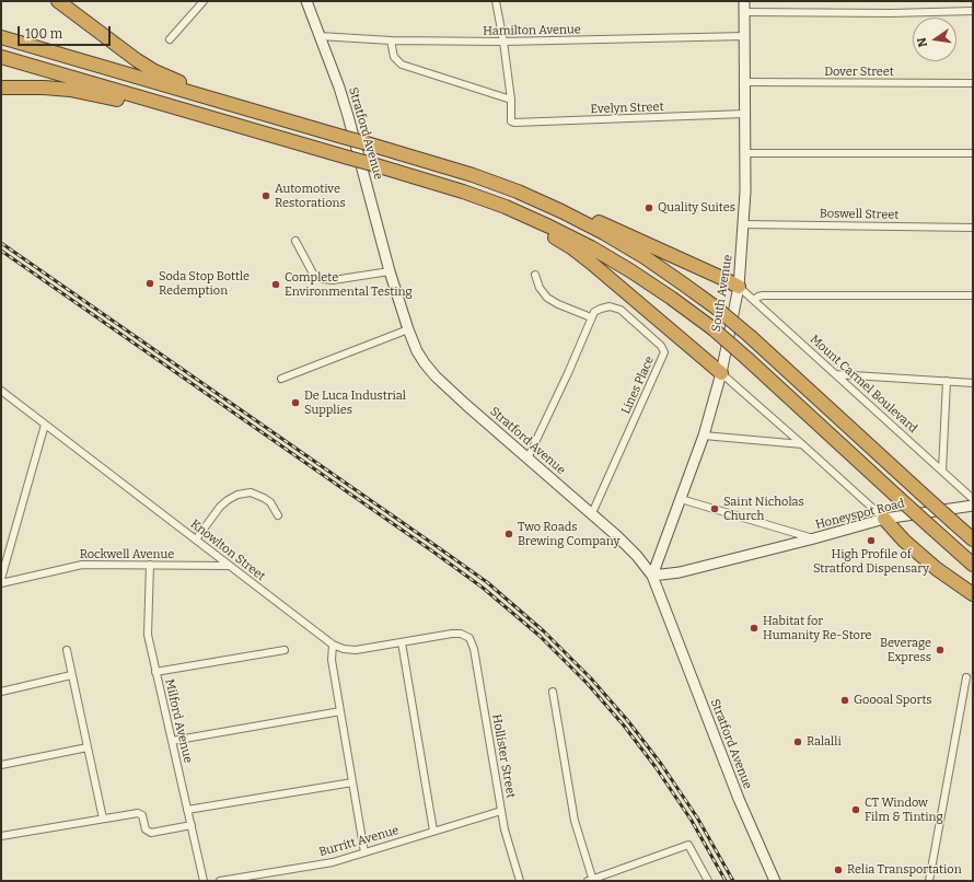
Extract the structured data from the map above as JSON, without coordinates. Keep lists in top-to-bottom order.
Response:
{
  "streets": {
    "main road": ["Stratford Avenue", "South Avenue", "Honeyspot Road"],
    "street": [
      "Hamilton Avenue",
      "Dover Street",
      "Evelyn Street",
      "Boswell Street",
      "Mount Carmel Boulevard",
      "Lines Place",
      "Knowlton Street",
      "Rockwell Avenue",
      "Milford Avenue",
      "Hollister Street",
      "Burritt Avenue"
    ]
  },
  "crossings": [
    ["Hamilton Avenue", "Stratford Avenue"],
    ["Hamilton Avenue", "South Avenue"],
    ["Dover Street", "South Avenue"],
    ["Evelyn Street", "South Avenue"],
    ["Stratford Avenue", "South Avenue"],
    ["Stratford Avenue", "Lines Place"],
    ["Stratford Avenue", "Honeyspot Road"],
    ["Boswell Street", "South Avenue"],
    ["South Avenue", "Mount Carmel Boulevard"],
    ["South Avenue", "Honeyspot Road"],
    ["Knowlton Street", "Rockwell Avenue"],
    ["Knowlton Street", "Hollister Street"],
    ["Rockwell Avenue", "Milford Avenue"],
    ["Hollister Street", "Burritt Avenue"]
  ],
  "places": [
    "Automotive Restorations",
    "Quality Suites",
    "Soda Stop Bottle Redemption",
    "Complete Environmental Testing",
    "De Luca Industrial Supplies",
    "Saint Nicholas Church",
    "Two Roads Brewing Company",
    "High Profile of Stratford Dispensary",
    "Habitat for Humanity Re-Store",
    "Beverage Express",
    "Goooal Sports",
    "Ralalli",
    "CT Window Film & Tinting",
    "Relia Transportation"
  ],
  "scale_bar": "100 m",
  "north": "left"
}
